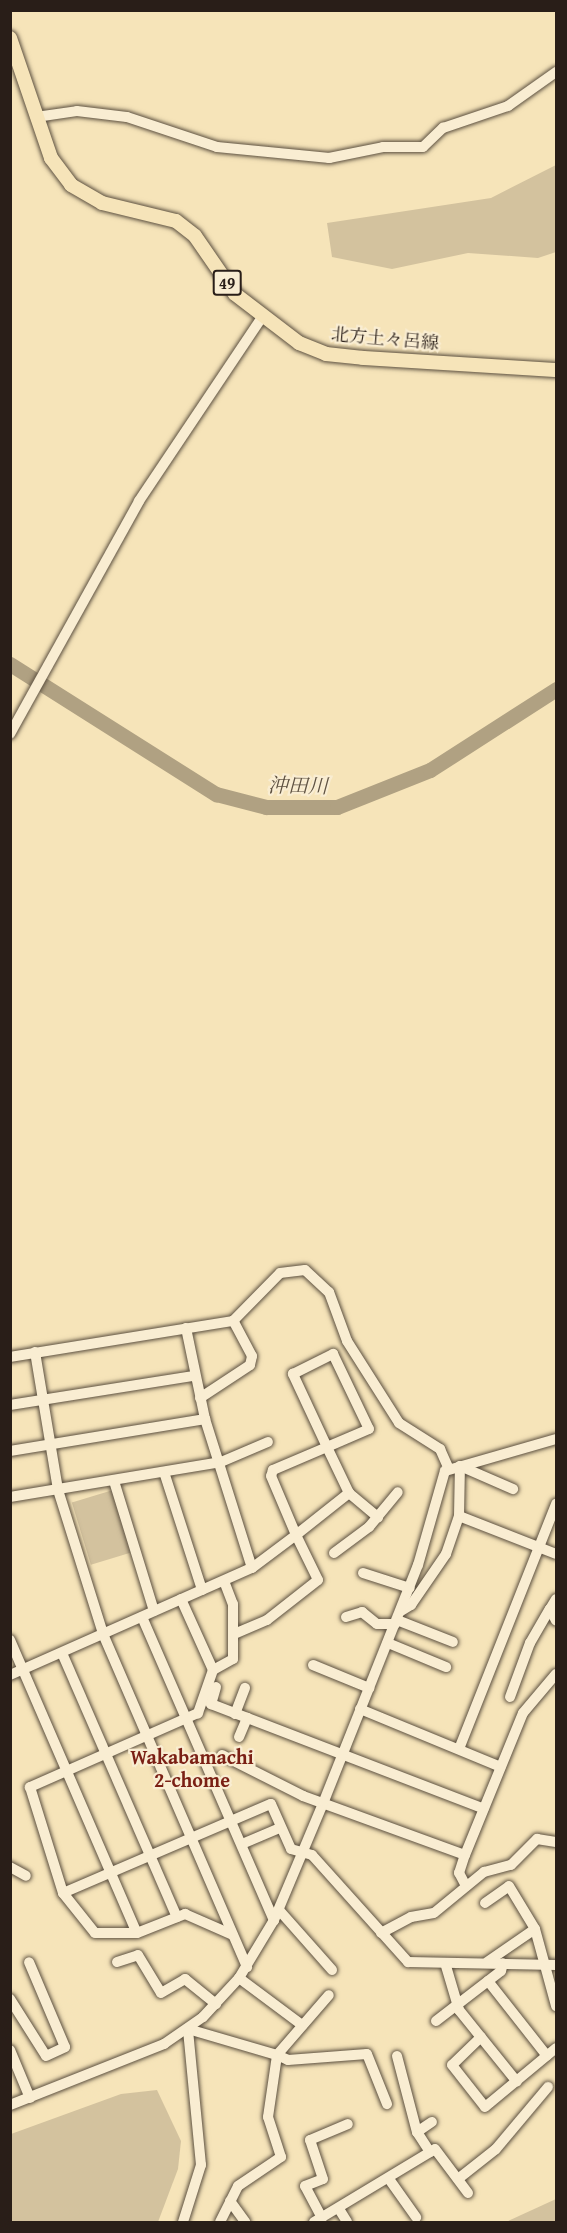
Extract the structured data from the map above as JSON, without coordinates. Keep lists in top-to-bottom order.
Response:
{
  "streets": {
    "main road": ["49", "北方土々呂線"]
  },
  "districts": ["Wakabamachi 2-chome"],
  "water": ["沖田川"]
}
